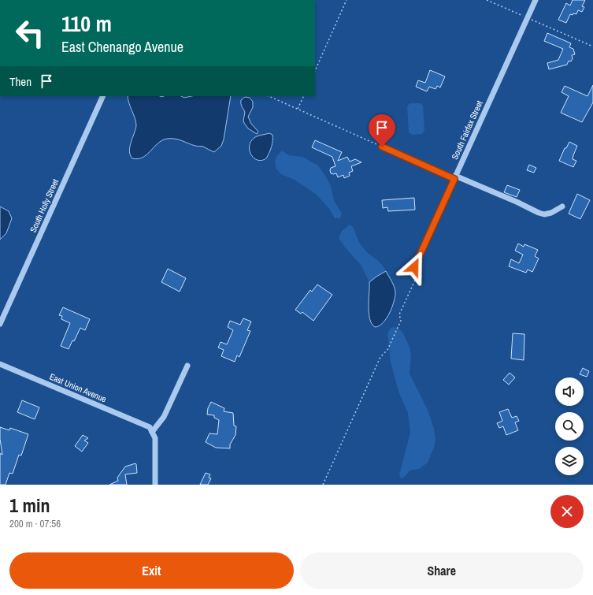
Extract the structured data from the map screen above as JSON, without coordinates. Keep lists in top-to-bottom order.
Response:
{
  "streets": {
    "street": ["South Fairfax Street", "South Holly Street", "East Union Avenue"]
  },
  "page": {
    "turn": ["110 m", "East Chenango Avenue"],
    "then": "Then",
    "heading": ["1 min", "200 m · 07:56"],
    "buttons": ["Exit", "Share"]
  }
}
